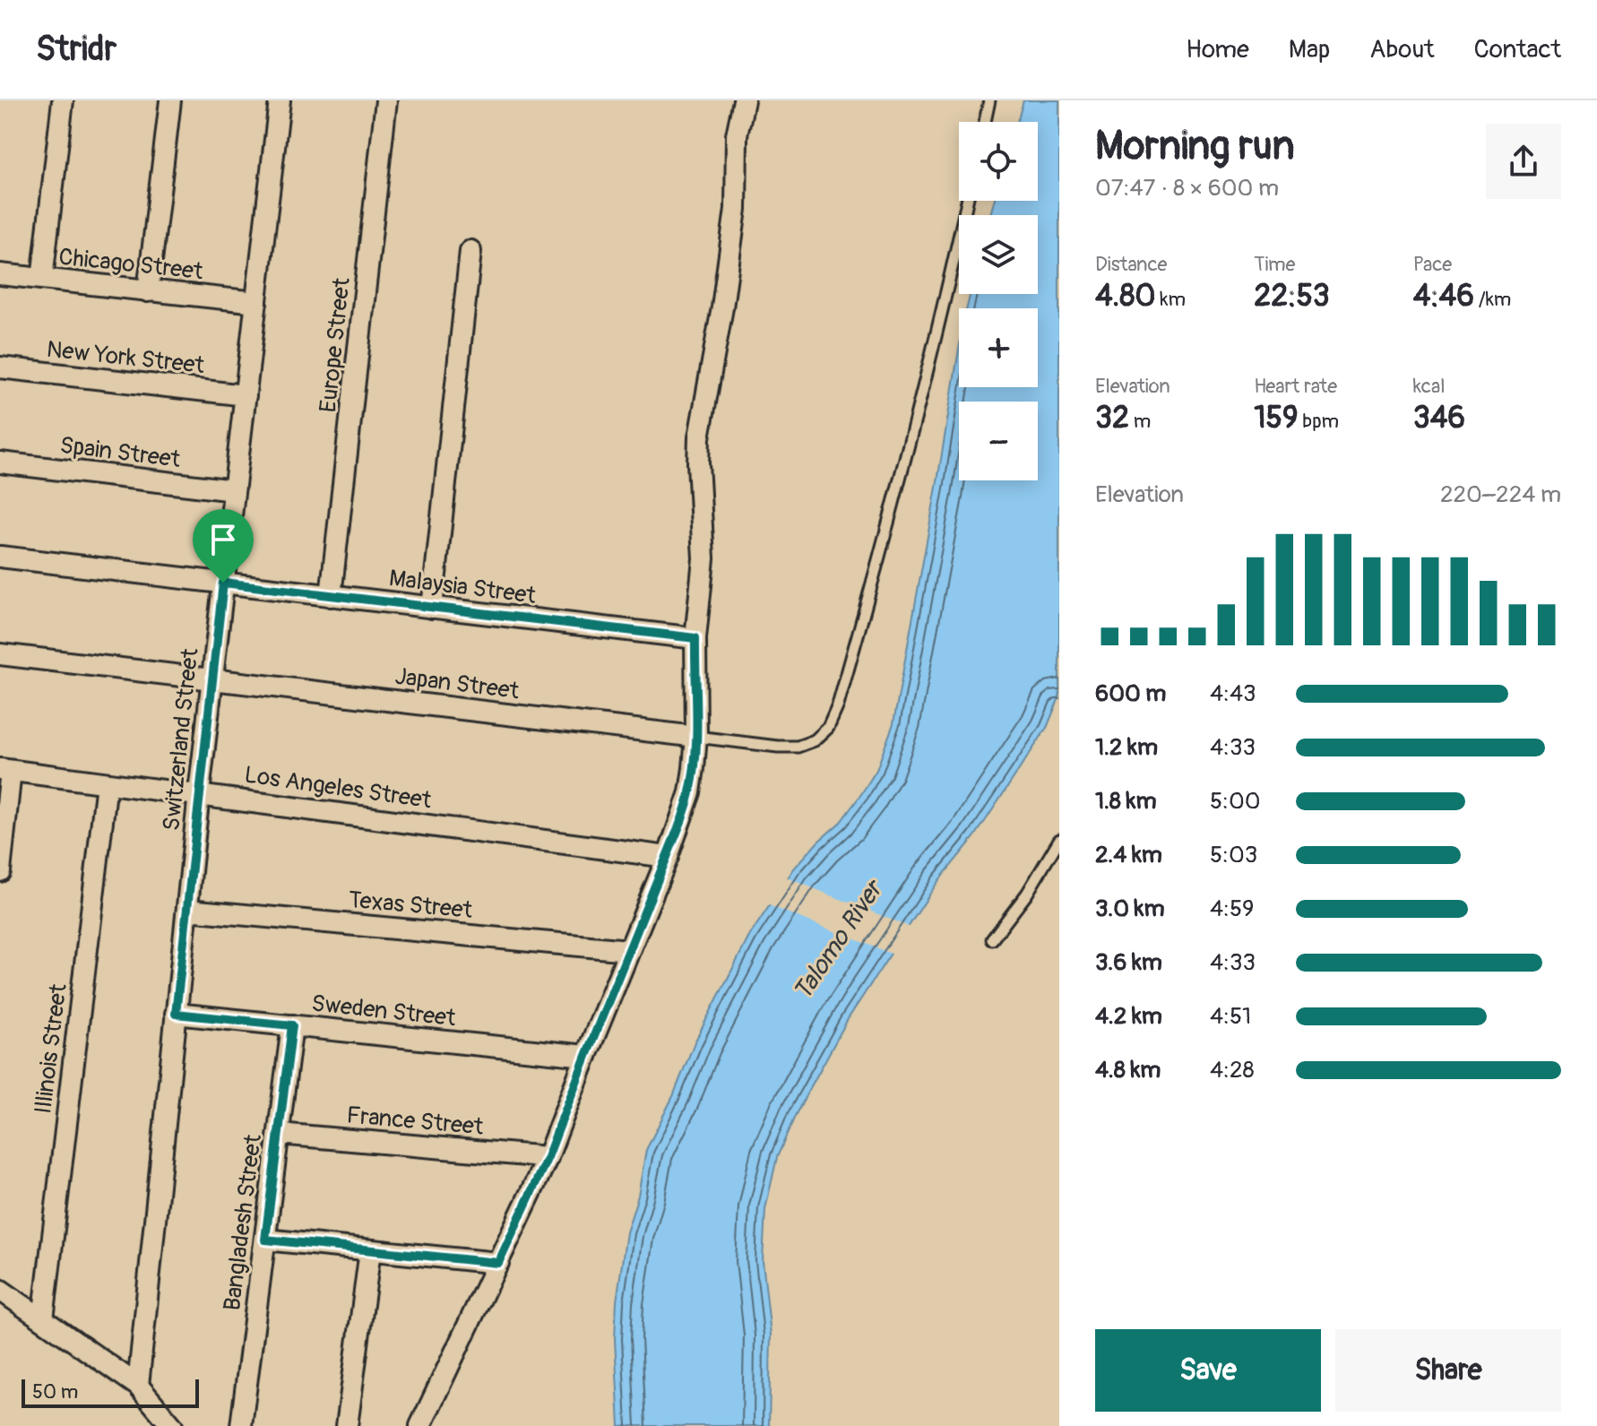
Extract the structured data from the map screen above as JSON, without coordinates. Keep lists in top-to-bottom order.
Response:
{
  "streets": {
    "street": [
      "Chicago Street",
      "Europe Street",
      "New York Street",
      "Spain Street",
      "Malaysia Street",
      "Japan Street",
      "Switzerland Street",
      "Los Angeles Street",
      "Texas Street",
      "Sweden Street",
      "Illinois Street",
      "France Street",
      "Bangladesh Street"
    ]
  },
  "crossings": [
    ["Chicago Street", "Switzerland Street"],
    ["Europe Street", "Malaysia Street"],
    ["New York Street", "Switzerland Street"],
    ["Spain Street", "Switzerland Street"],
    ["Malaysia Street", "Switzerland Street"],
    ["Japan Street", "Switzerland Street"],
    ["Switzerland Street", "Los Angeles Street"],
    ["Switzerland Street", "Texas Street"],
    ["Switzerland Street", "Sweden Street"],
    ["Los Angeles Street", "Illinois Street"],
    ["Sweden Street", "Bangladesh Street"],
    ["France Street", "Bangladesh Street"]
  ],
  "water": ["Talomo River"],
  "scale_bar": "50 m",
  "page": {
    "header": "Stridr",
    "nav": [
      "Home",
      "Map",
      "About",
      "Contact"
    ],
    "heading": ["Morning run", "07:47 · 8 × 600 m"],
    "map_buttons": ["+", "−"],
    "stats": [
      ["Distance", "4.80 km"],
      ["Time", "22:53"],
      ["Pace", "4:46 /km"],
      ["Elevation", "32 m"],
      ["Heart rate", "159 bpm"],
      ["kcal", "346"]
    ],
    "chart": ["Elevation", "220–224 m"],
    "list": [
      {
        "name": "600 m",
        "note": "4:43"
      },
      {
        "name": "1.2 km",
        "note": "4:33"
      },
      {
        "name": "1.8 km",
        "note": "5:00"
      },
      {
        "name": "2.4 km",
        "note": "5:03"
      },
      {
        "name": "3.0 km",
        "note": "4:59"
      },
      {
        "name": "3.6 km",
        "note": "4:33"
      },
      {
        "name": "4.2 km",
        "note": "4:51"
      },
      {
        "name": "4.8 km",
        "note": "4:28"
      }
    ],
    "buttons": ["Save", "Share"],
    "scale": "50 m"
  }
}
